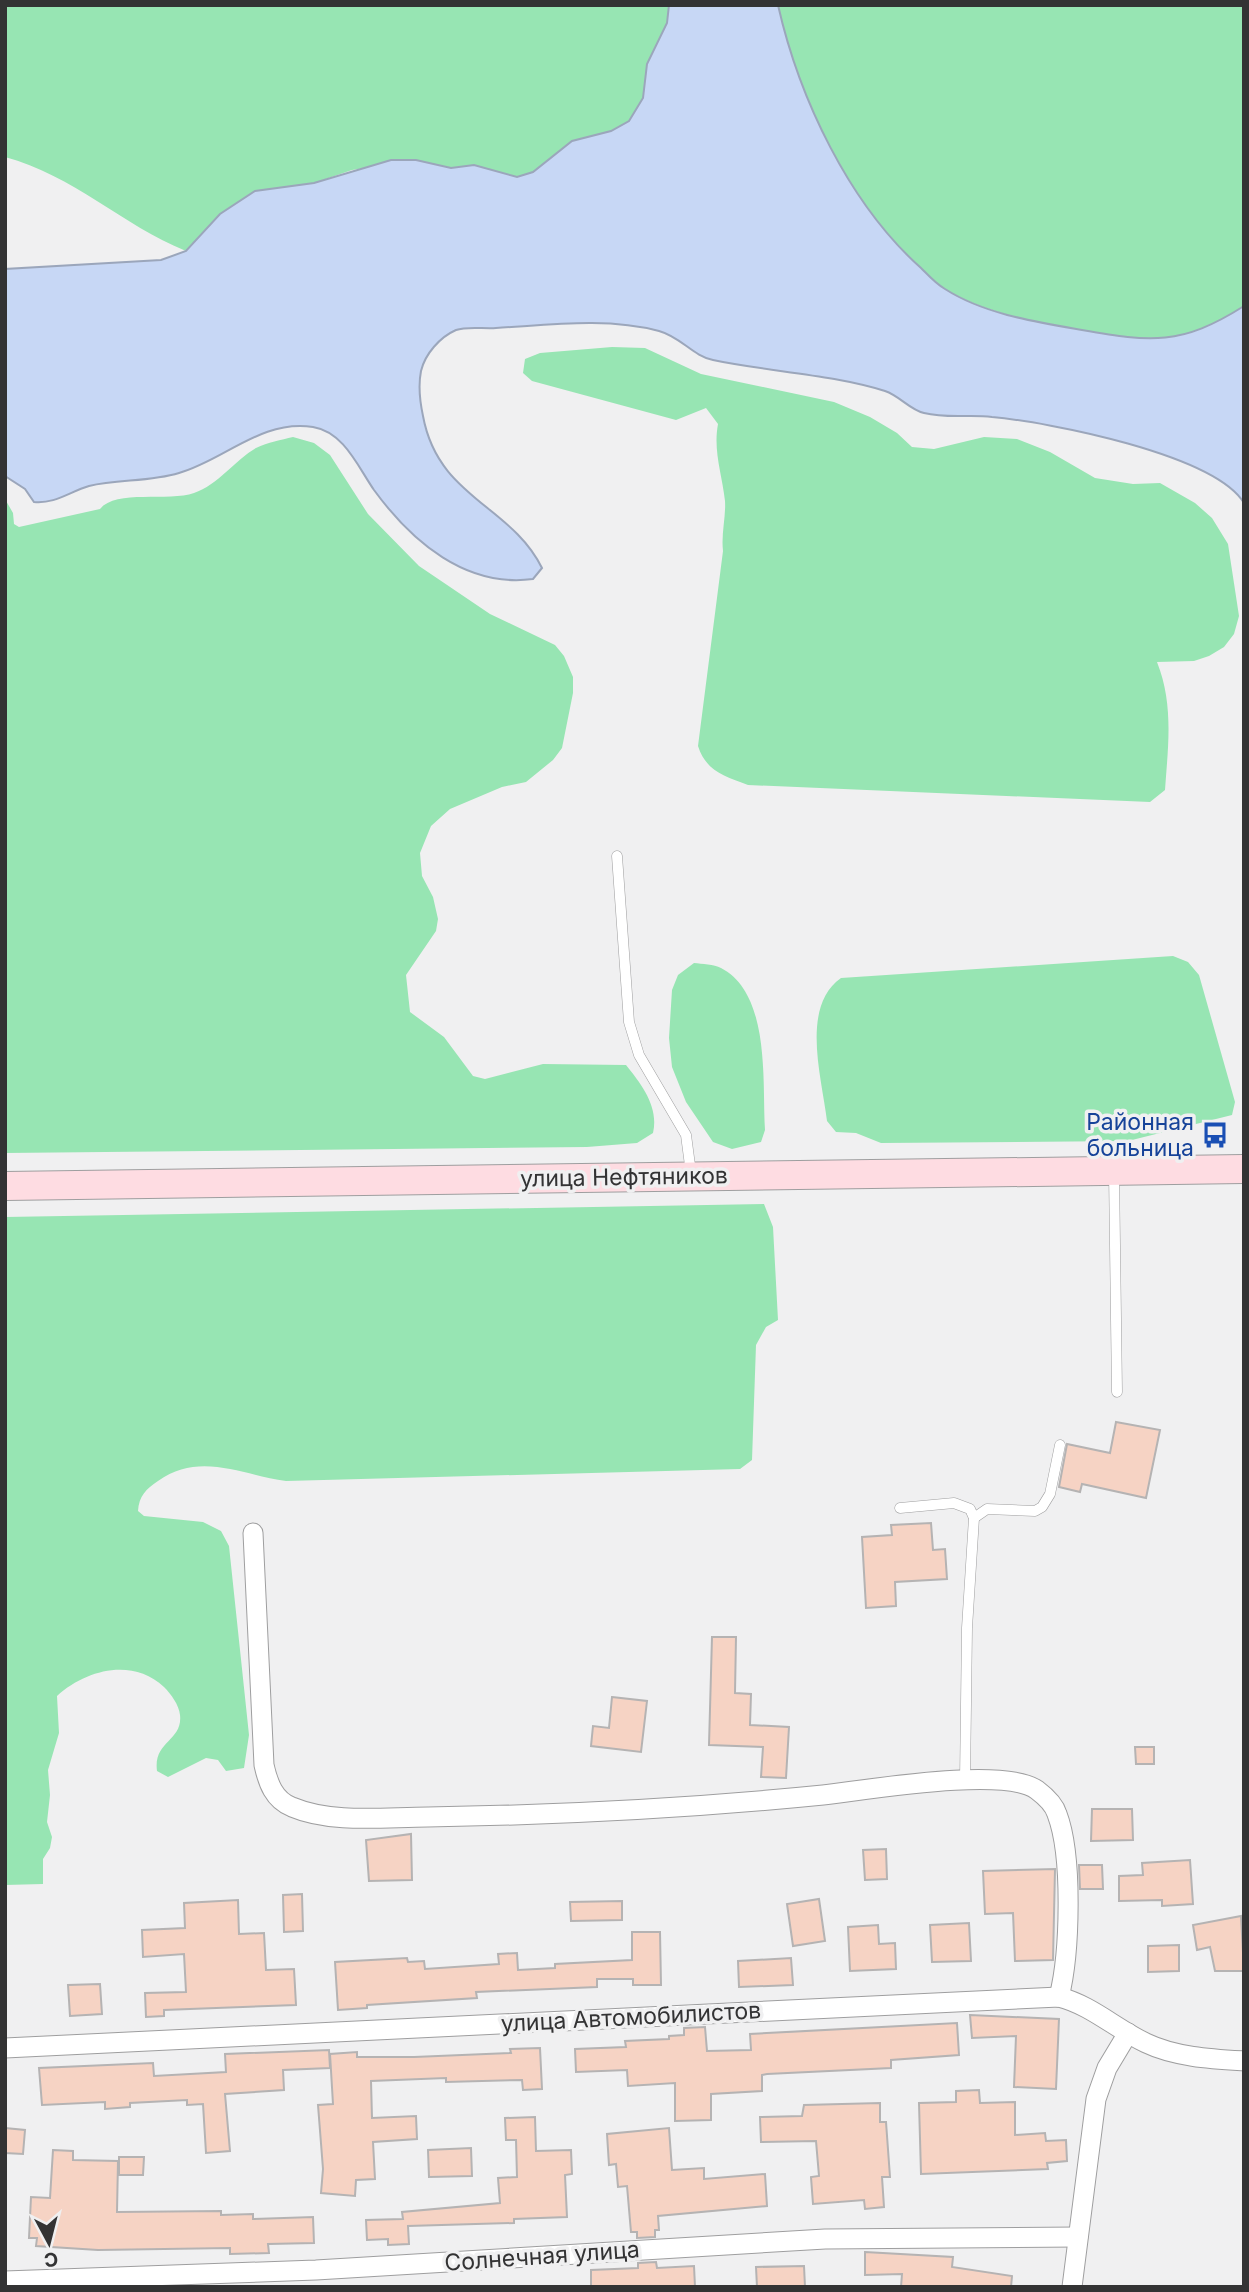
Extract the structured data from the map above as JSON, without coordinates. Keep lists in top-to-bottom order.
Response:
{
  "streets": {
    "street": ["улица Нефтяников", "улица Автомобилистов", "Солнечная улица"]
  },
  "places": {
    "bus stop": ["Районная больница"]
  },
  "north": "bottom"
}
